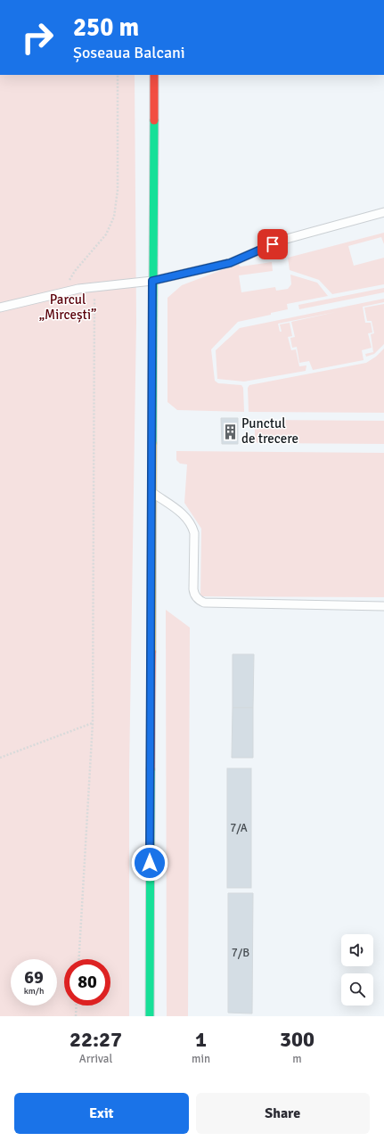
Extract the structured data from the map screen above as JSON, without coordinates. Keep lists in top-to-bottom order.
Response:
{
  "parks": ["Parcul „Mircești”"],
  "places": {
    "building": ["Punctul de trecere"]
  },
  "house_numbers": ["7/A", "7/B"],
  "page": {
    "turn": ["250 m", "Șoseaua Balcani"],
    "speed": "69 km/h",
    "limit": "80",
    "eta": [
      "22:27",
      "Arrival",
      "1",
      "min",
      "300",
      "m"
    ],
    "buttons": ["Exit", "Share"]
  }
}
